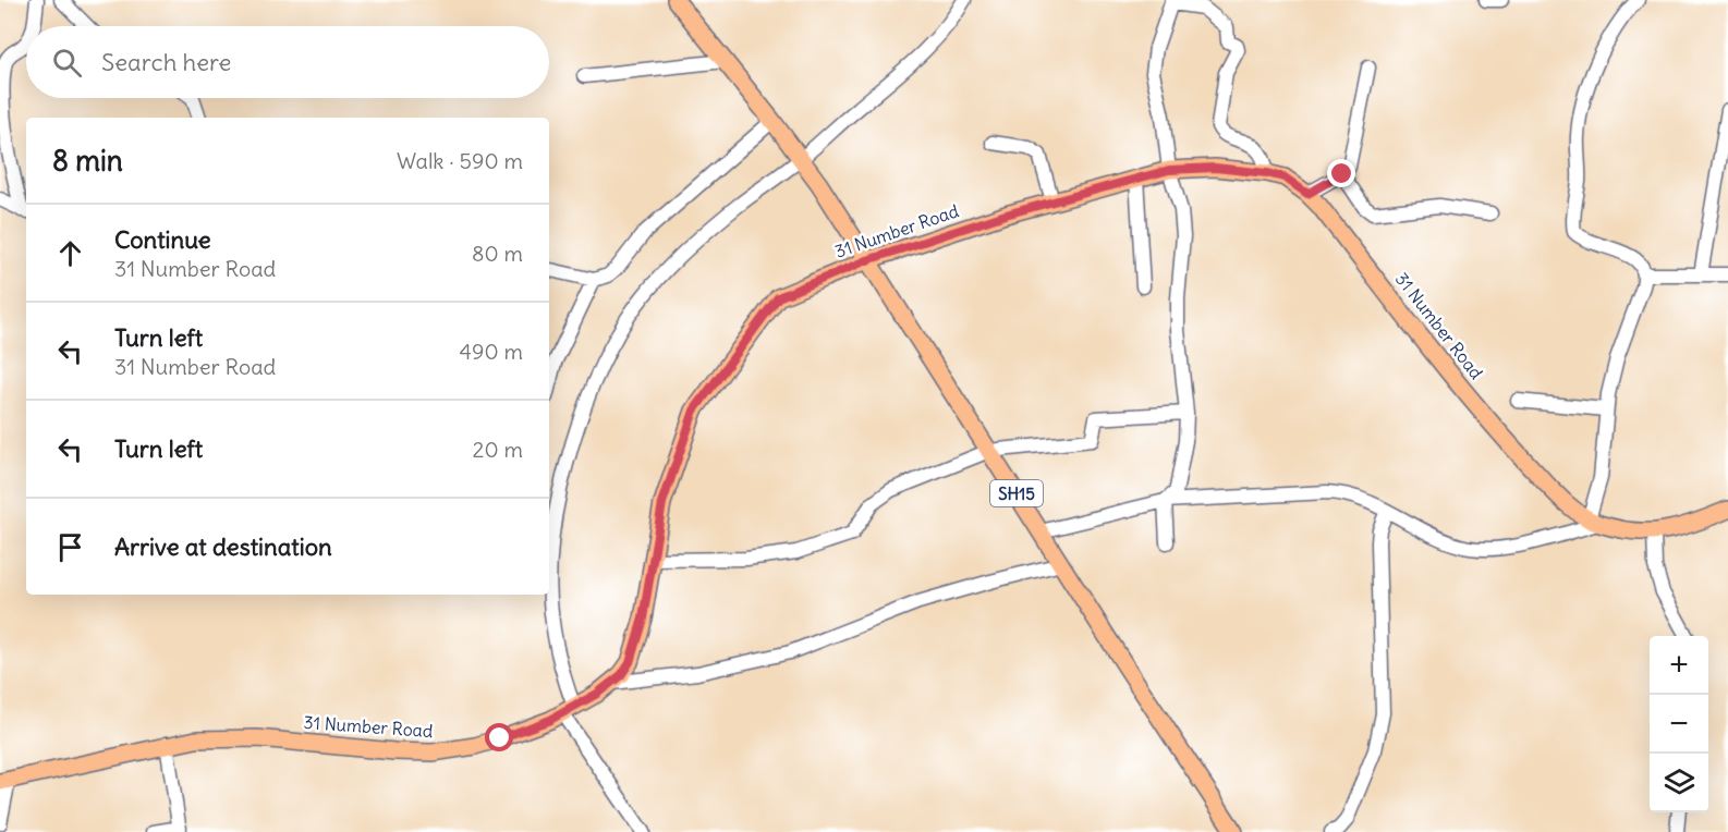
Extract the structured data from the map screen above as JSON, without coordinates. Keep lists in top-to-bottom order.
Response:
{
  "streets": {
    "main road": ["31 Number Road", "SH15"]
  },
  "crossings": [
    ["31 Number Road", "SH15"]
  ],
  "page": {
    "search": "Search here",
    "heading": ["8 min", "Walk · 590 m"],
    "list": [
      ["Continue", "31 Number Road", "80 m"],
      ["Turn left", "31 Number Road", "490 m"],
      ["Turn left", "20 m"],
      "Arrive at destination"
    ],
    "map_buttons": ["+", "−"]
  }
}
